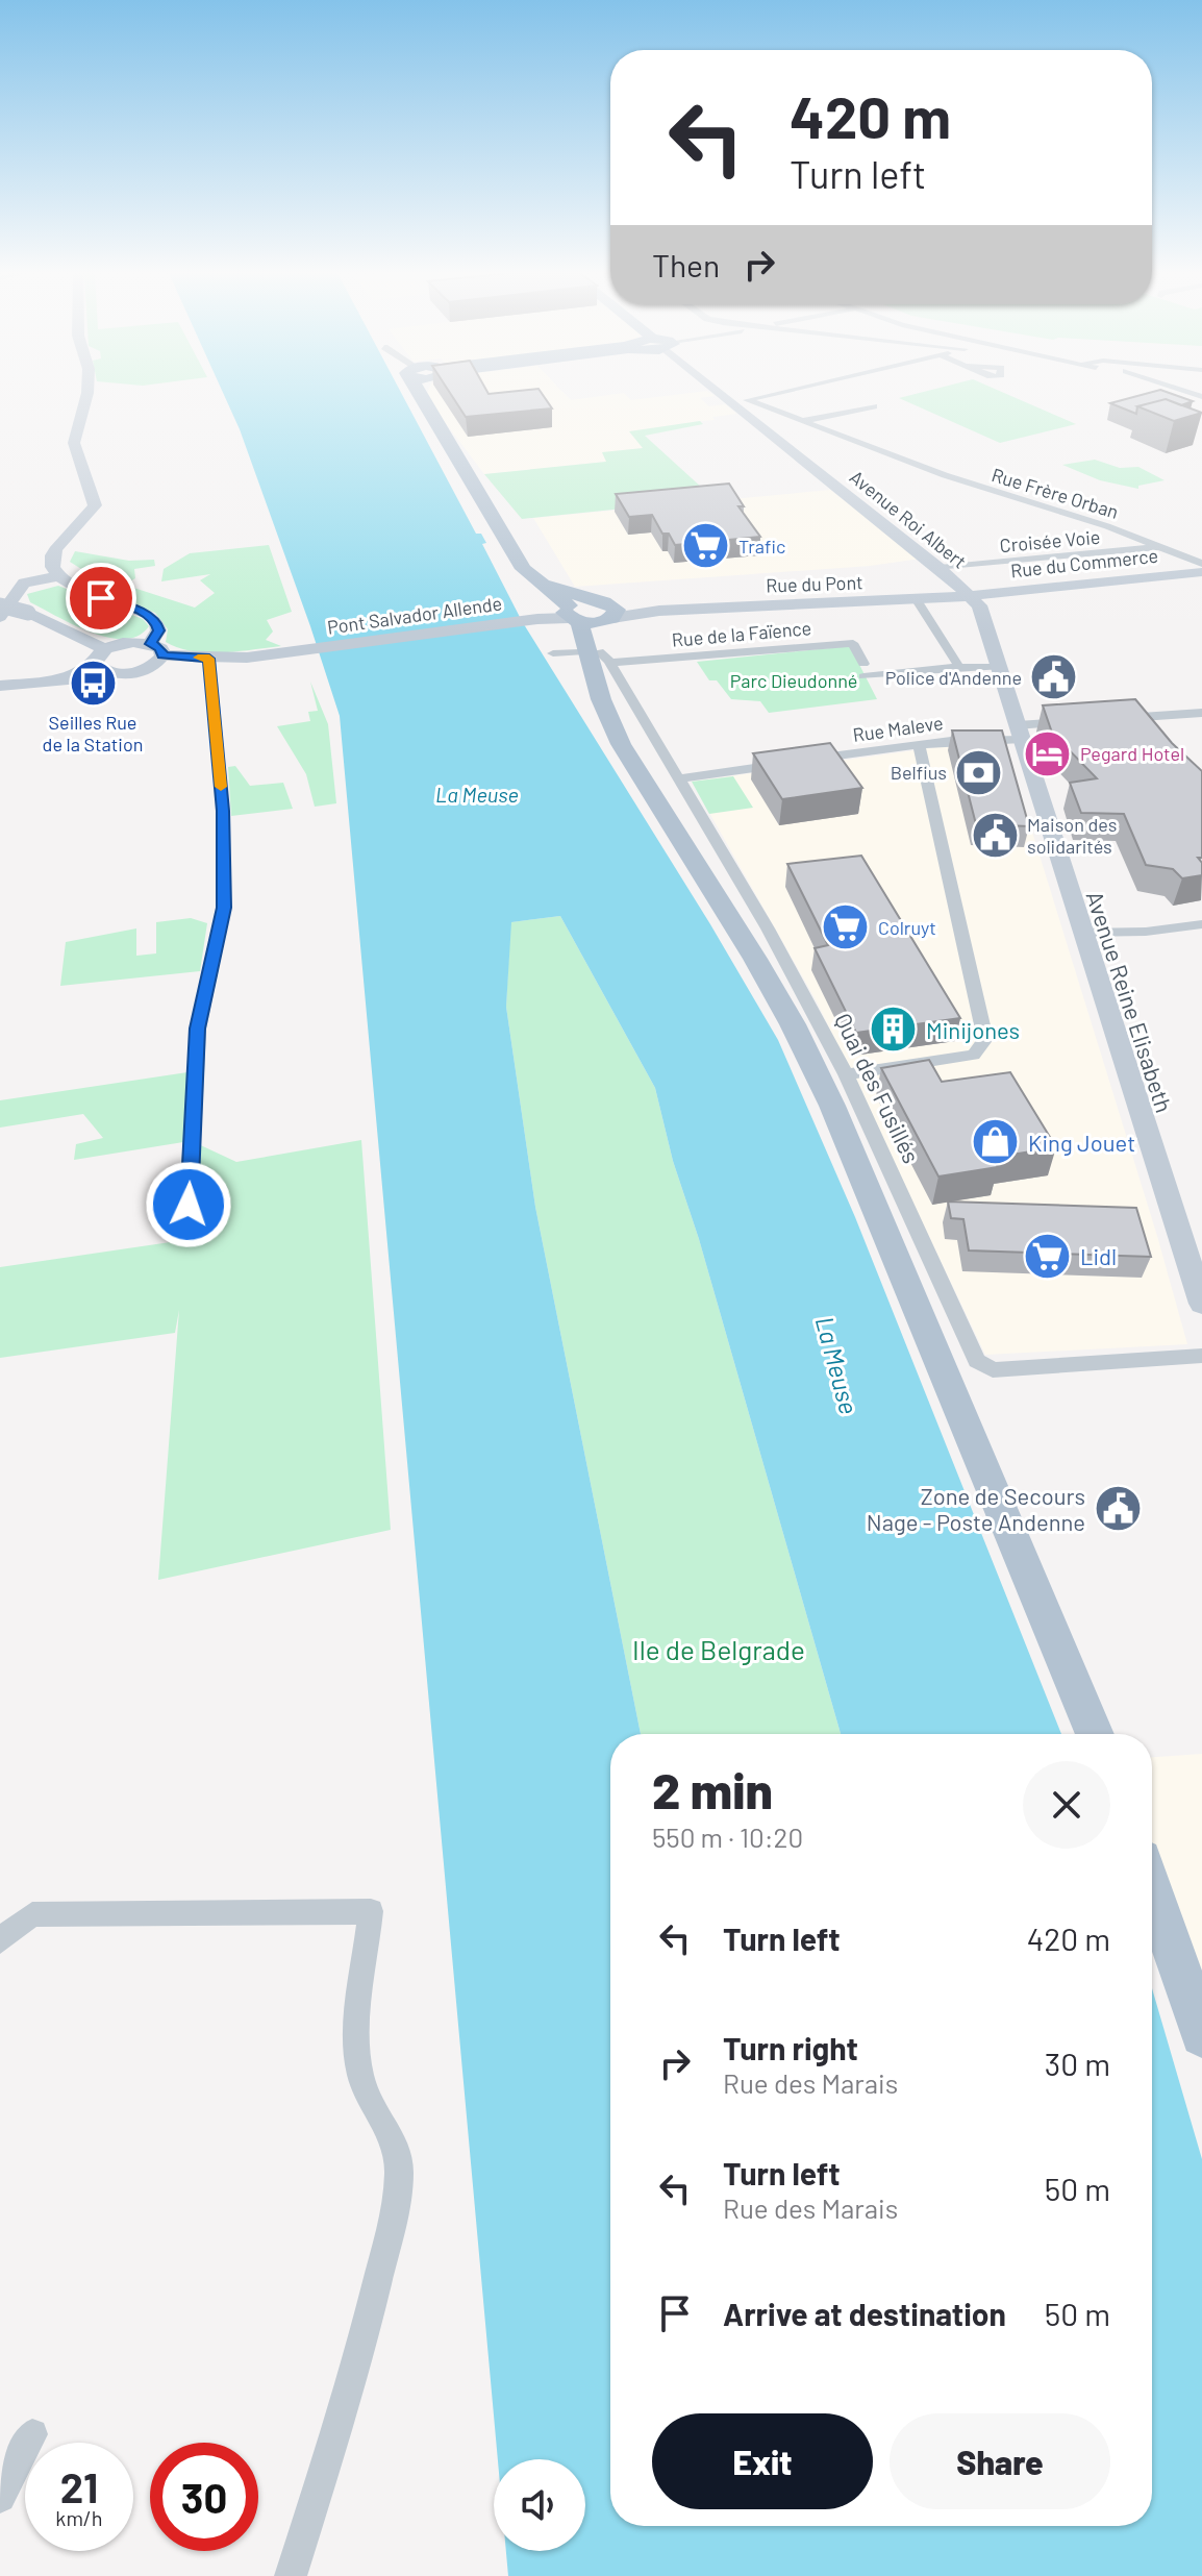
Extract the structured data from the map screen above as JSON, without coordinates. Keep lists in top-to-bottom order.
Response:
{
  "streets": {
    "main road": [
      "Avenue Roi Albert",
      "Rue du Commerce",
      "Rue du Pont",
      "Pont Salvador Allende",
      "Avenue Reine Elisabeth"
    ],
    "street": [
      "Rue Frère Orban",
      "Croisée Voie",
      "Rue de la Faïence",
      "Rue Maleve",
      "Quai des Fusillés"
    ]
  },
  "crossings": [
    ["Rue Frère Orban", "Avenue Roi Albert"],
    ["Rue Frère Orban", "Croisée Voie"],
    ["Avenue Roi Albert", "Croisée Voie"],
    ["Avenue Roi Albert", "Rue du Commerce"],
    ["Avenue Roi Albert", "Rue du Pont"],
    ["Avenue Roi Albert", "Avenue Reine Elisabeth"],
    ["Rue du Commerce", "Rue du Pont"],
    ["Rue du Commerce", "Avenue Reine Elisabeth"],
    ["Rue du Pont", "Pont Salvador Allende"],
    ["Rue du Pont", "Rue de la Faïence"],
    ["Rue du Pont", "Avenue Reine Elisabeth"],
    ["Rue du Pont", "Quai des Fusillés"],
    ["Pont Salvador Allende", "Rue de la Faïence"],
    ["Pont Salvador Allende", "Quai des Fusillés"],
    ["Rue de la Faïence", "Quai des Fusillés"],
    ["Rue Maleve", "Avenue Reine Elisabeth"]
  ],
  "water": ["La Meuse"],
  "parks": ["Parc Dieudonné", "Ile de Belgrade"],
  "places": {
    "supermarket": ["Trafic", "Colruyt", "Lidl"],
    "public building": ["Police d'Andenne", "Maison des solidarités", "Zone de Secours Nage - Poste Andenne"],
    "bus stop": ["Seilles Rue de la Station"],
    "hotel": ["Pegard Hotel"],
    "bank": ["Belfius"],
    "building": ["Minijones"],
    "shop": ["King Jouet"]
  },
  "page": {
    "turn": ["420 m", "Turn left"],
    "then": "Then",
    "heading": ["2 min", "550 m · 10:20"],
    "list": [
      {
        "name": "Turn left",
        "value": "420 m"
      },
      {
        "name": "Turn right",
        "note": "Rue des Marais",
        "value": "30 m"
      },
      {
        "name": "Turn left",
        "note": "Rue des Marais",
        "value": "50 m"
      },
      {
        "name": "Arrive at destination",
        "value": "50 m"
      }
    ],
    "buttons": ["Exit", "Share"],
    "speed": "21 km/h",
    "limit": "30"
  }
}
